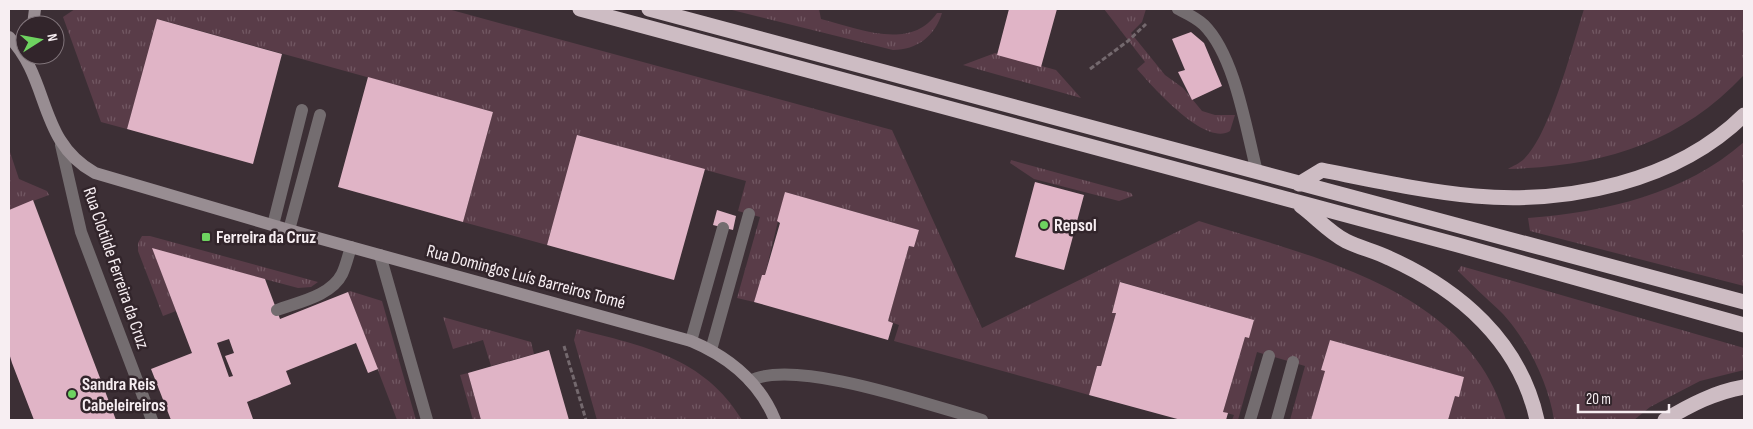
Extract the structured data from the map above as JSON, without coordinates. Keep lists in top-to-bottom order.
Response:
{
  "streets": {
    "main road": ["Rua Clotilde Ferreira da Cruz", "Rua Domingos Luís Barreiros Tomé"]
  },
  "crossings": [
    ["Rua Clotilde Ferreira da Cruz", "Rua Domingos Luís Barreiros Tomé"]
  ],
  "places": {
    "other": ["Repsol", "Sandra Reis Cabeleireiros"],
    "transit": ["Ferreira da Cruz"]
  },
  "scale_bar": "20 m",
  "north": "right"
}
